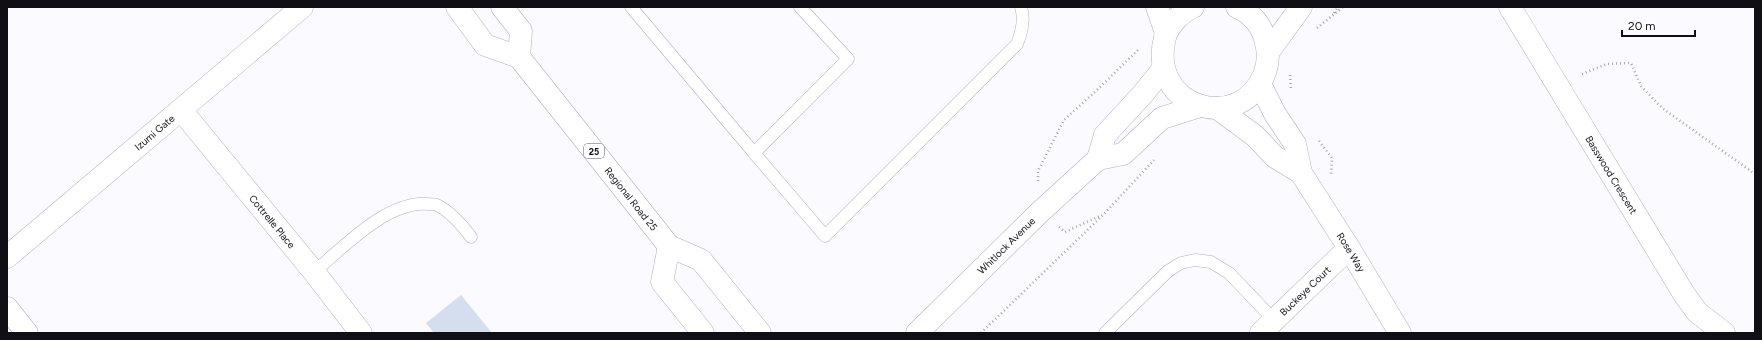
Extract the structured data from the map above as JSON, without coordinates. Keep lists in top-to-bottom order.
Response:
{
  "streets": {
    "street": [
      "Izumi Gate",
      "25",
      "Basswood Crescent",
      "Regional Road 25",
      "Cottrelle Place",
      "Whitlock Avenue",
      "Rose Way",
      "Buckeye Court"
    ]
  },
  "crossings": [
    ["Izumi Gate", "Cottrelle Place"],
    ["Rose Way", "Buckeye Court"]
  ],
  "scale_bar": "20 m"
}
